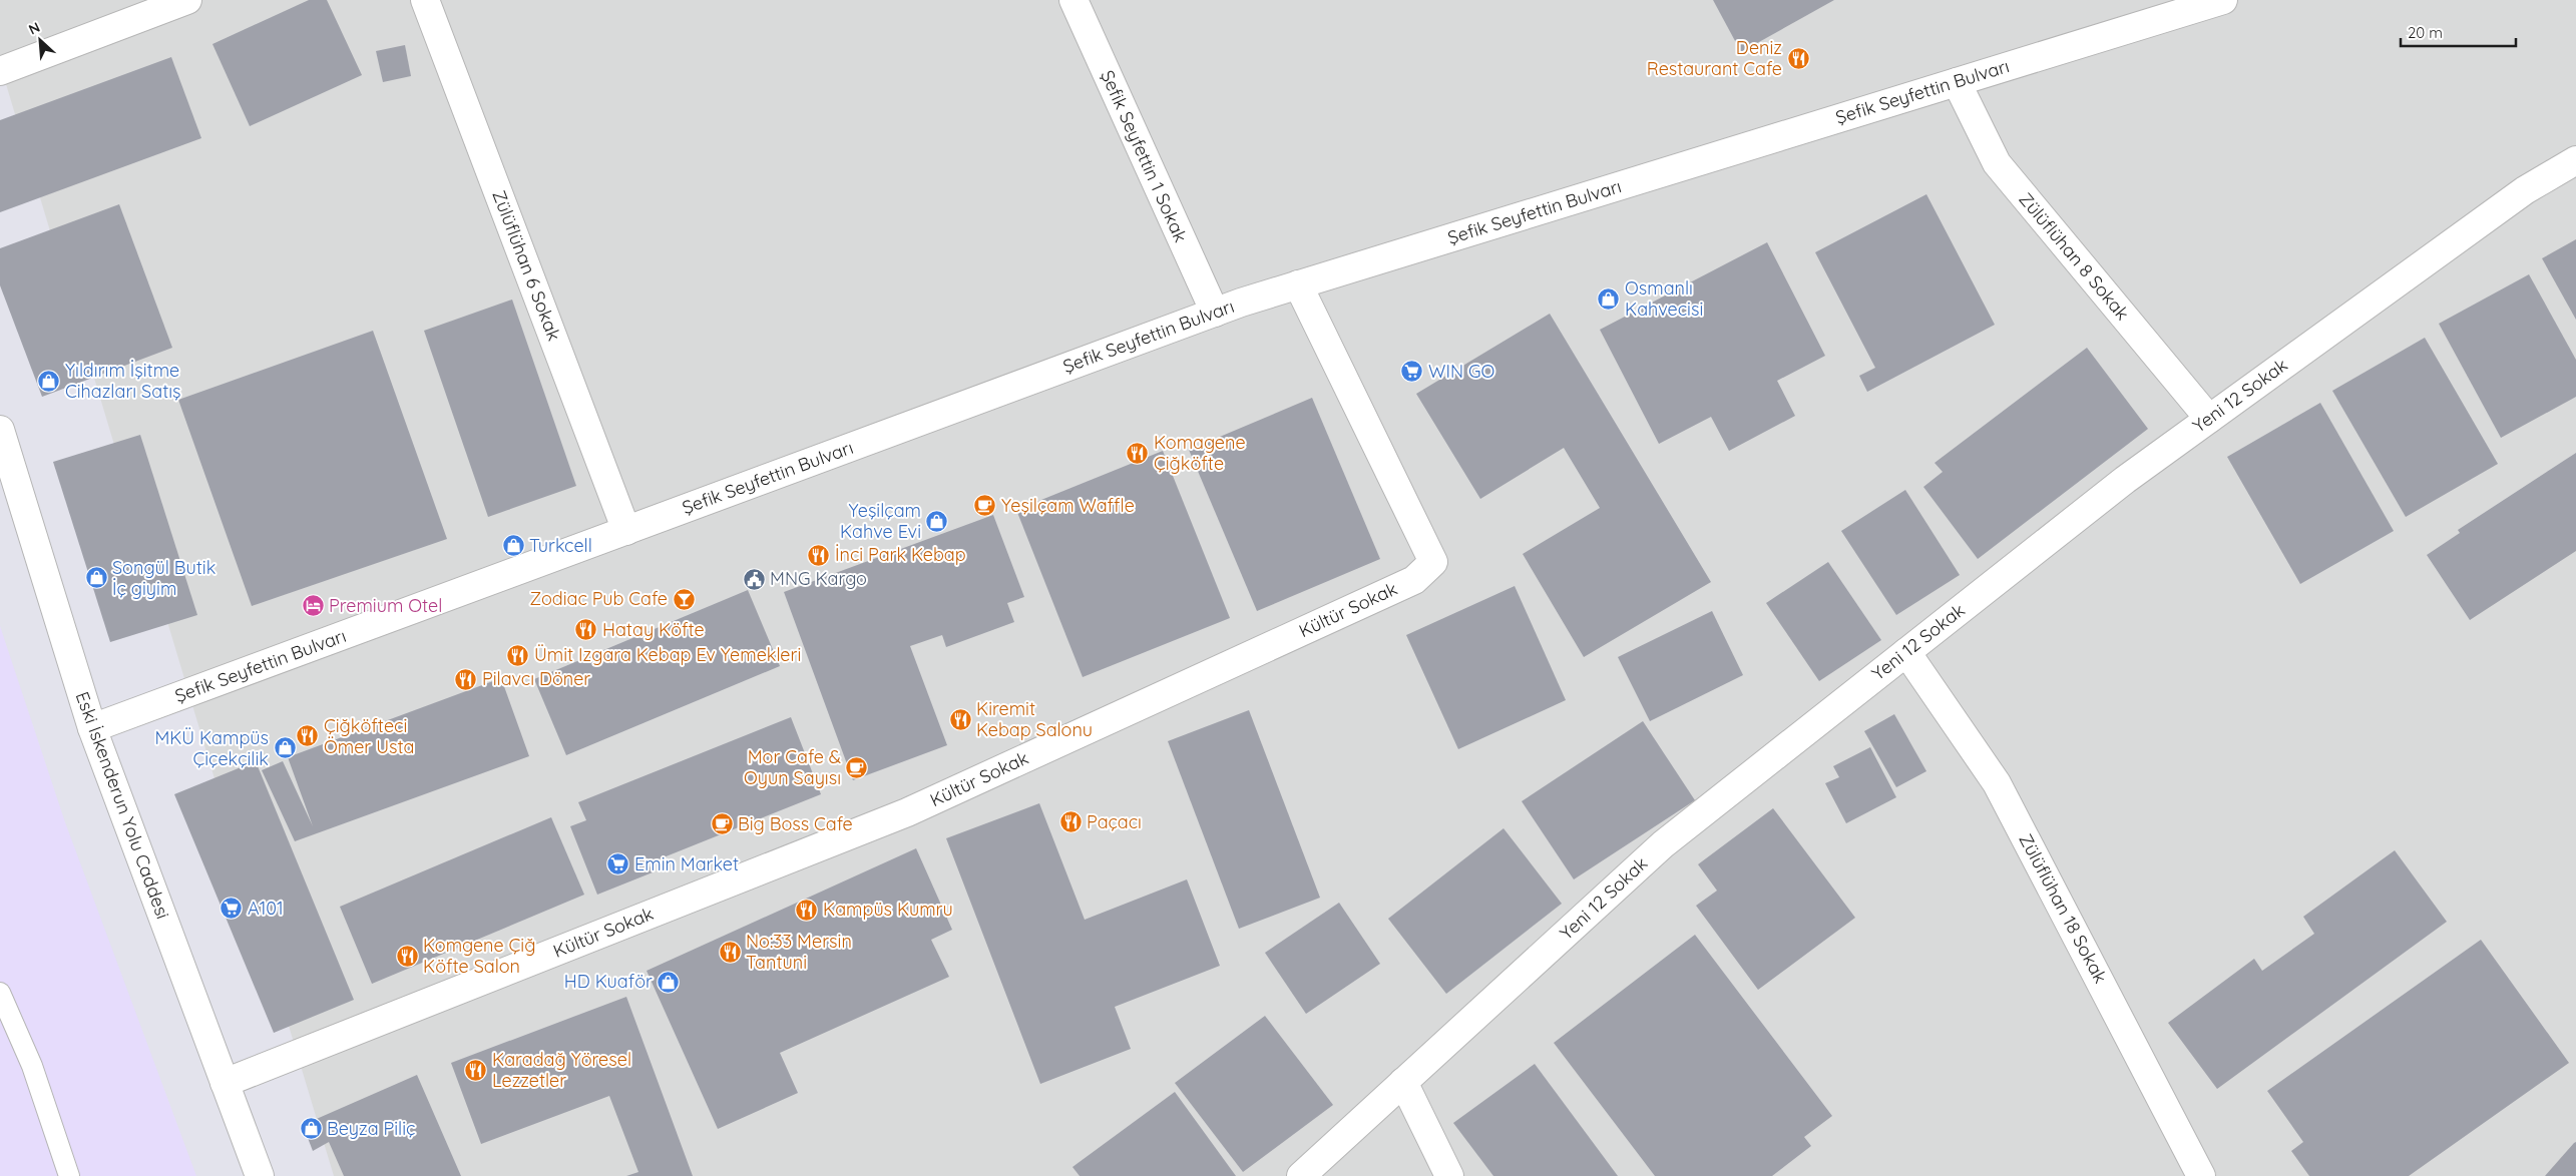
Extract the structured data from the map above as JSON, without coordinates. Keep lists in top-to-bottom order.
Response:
{
  "streets": {
    "street": [
      "Şefik Seyfettin Bulvarı",
      "Şefik Seyfettin 1 Sokak",
      "Zülüflühan 8 Sokak",
      "Zülüflühan 6 Sokak",
      "Yeni 12 Sokak",
      "Kültür Sokak",
      "Eski İskenderun Yolu Caddesi",
      "Zülüflühan 18 Sokak"
    ]
  },
  "crossings": [
    ["Şefik Seyfettin Bulvarı", "Şefik Seyfettin 1 Sokak"],
    ["Şefik Seyfettin Bulvarı", "Zülüflühan 8 Sokak"],
    ["Şefik Seyfettin Bulvarı", "Zülüflühan 6 Sokak"],
    ["Şefik Seyfettin Bulvarı", "Kültür Sokak"],
    ["Şefik Seyfettin Bulvarı", "Eski İskenderun Yolu Caddesi"],
    ["Zülüflühan 8 Sokak", "Yeni 12 Sokak"],
    ["Yeni 12 Sokak", "Zülüflühan 18 Sokak"],
    ["Kültür Sokak", "Eski İskenderun Yolu Caddesi"]
  ],
  "places": {
    "restaurant": [
      "Deniz Restaurant Cafe",
      "Komagene Çiğköfte",
      "İnci Park Kebap",
      "Hatay Köfte",
      "Ümit Izgara Kebap Ev Yemekleri",
      "Pilavcı Döner",
      "Kiremit Kebap Salonu",
      "Çiğköfteci Ömer Usta",
      "Paçacı",
      "Kampüs Kumru",
      "No:33 Mersin Tantuni",
      "Komgene Çiğ Köfte Salon",
      "Karadağ Yöresel Lezzetler"
    ],
    "shop": [
      "Osmanlı Kahvecisi",
      "Yıldırım İşitme Cihazları Satış",
      "Yeşilçam Kahve Evi",
      "Turkcell",
      "Songül Butik İç giyim",
      "MKÜ Kampüs Çiçekçilik",
      "HD Kuaför",
      "Beyza Piliç"
    ],
    "supermarket": ["WIN GO", "Emin Market", "A101"],
    "cafe": ["Yeşilçam Waffle", "Mor Cafe & Oyun Sayısı", "Big Boss Cafe"],
    "public building": ["MNG Kargo"],
    "bar": ["Zodiac Pub Cafe"],
    "hotel": ["Premium Otel"]
  },
  "scale_bar": "20 m",
  "north": "top left"
}
